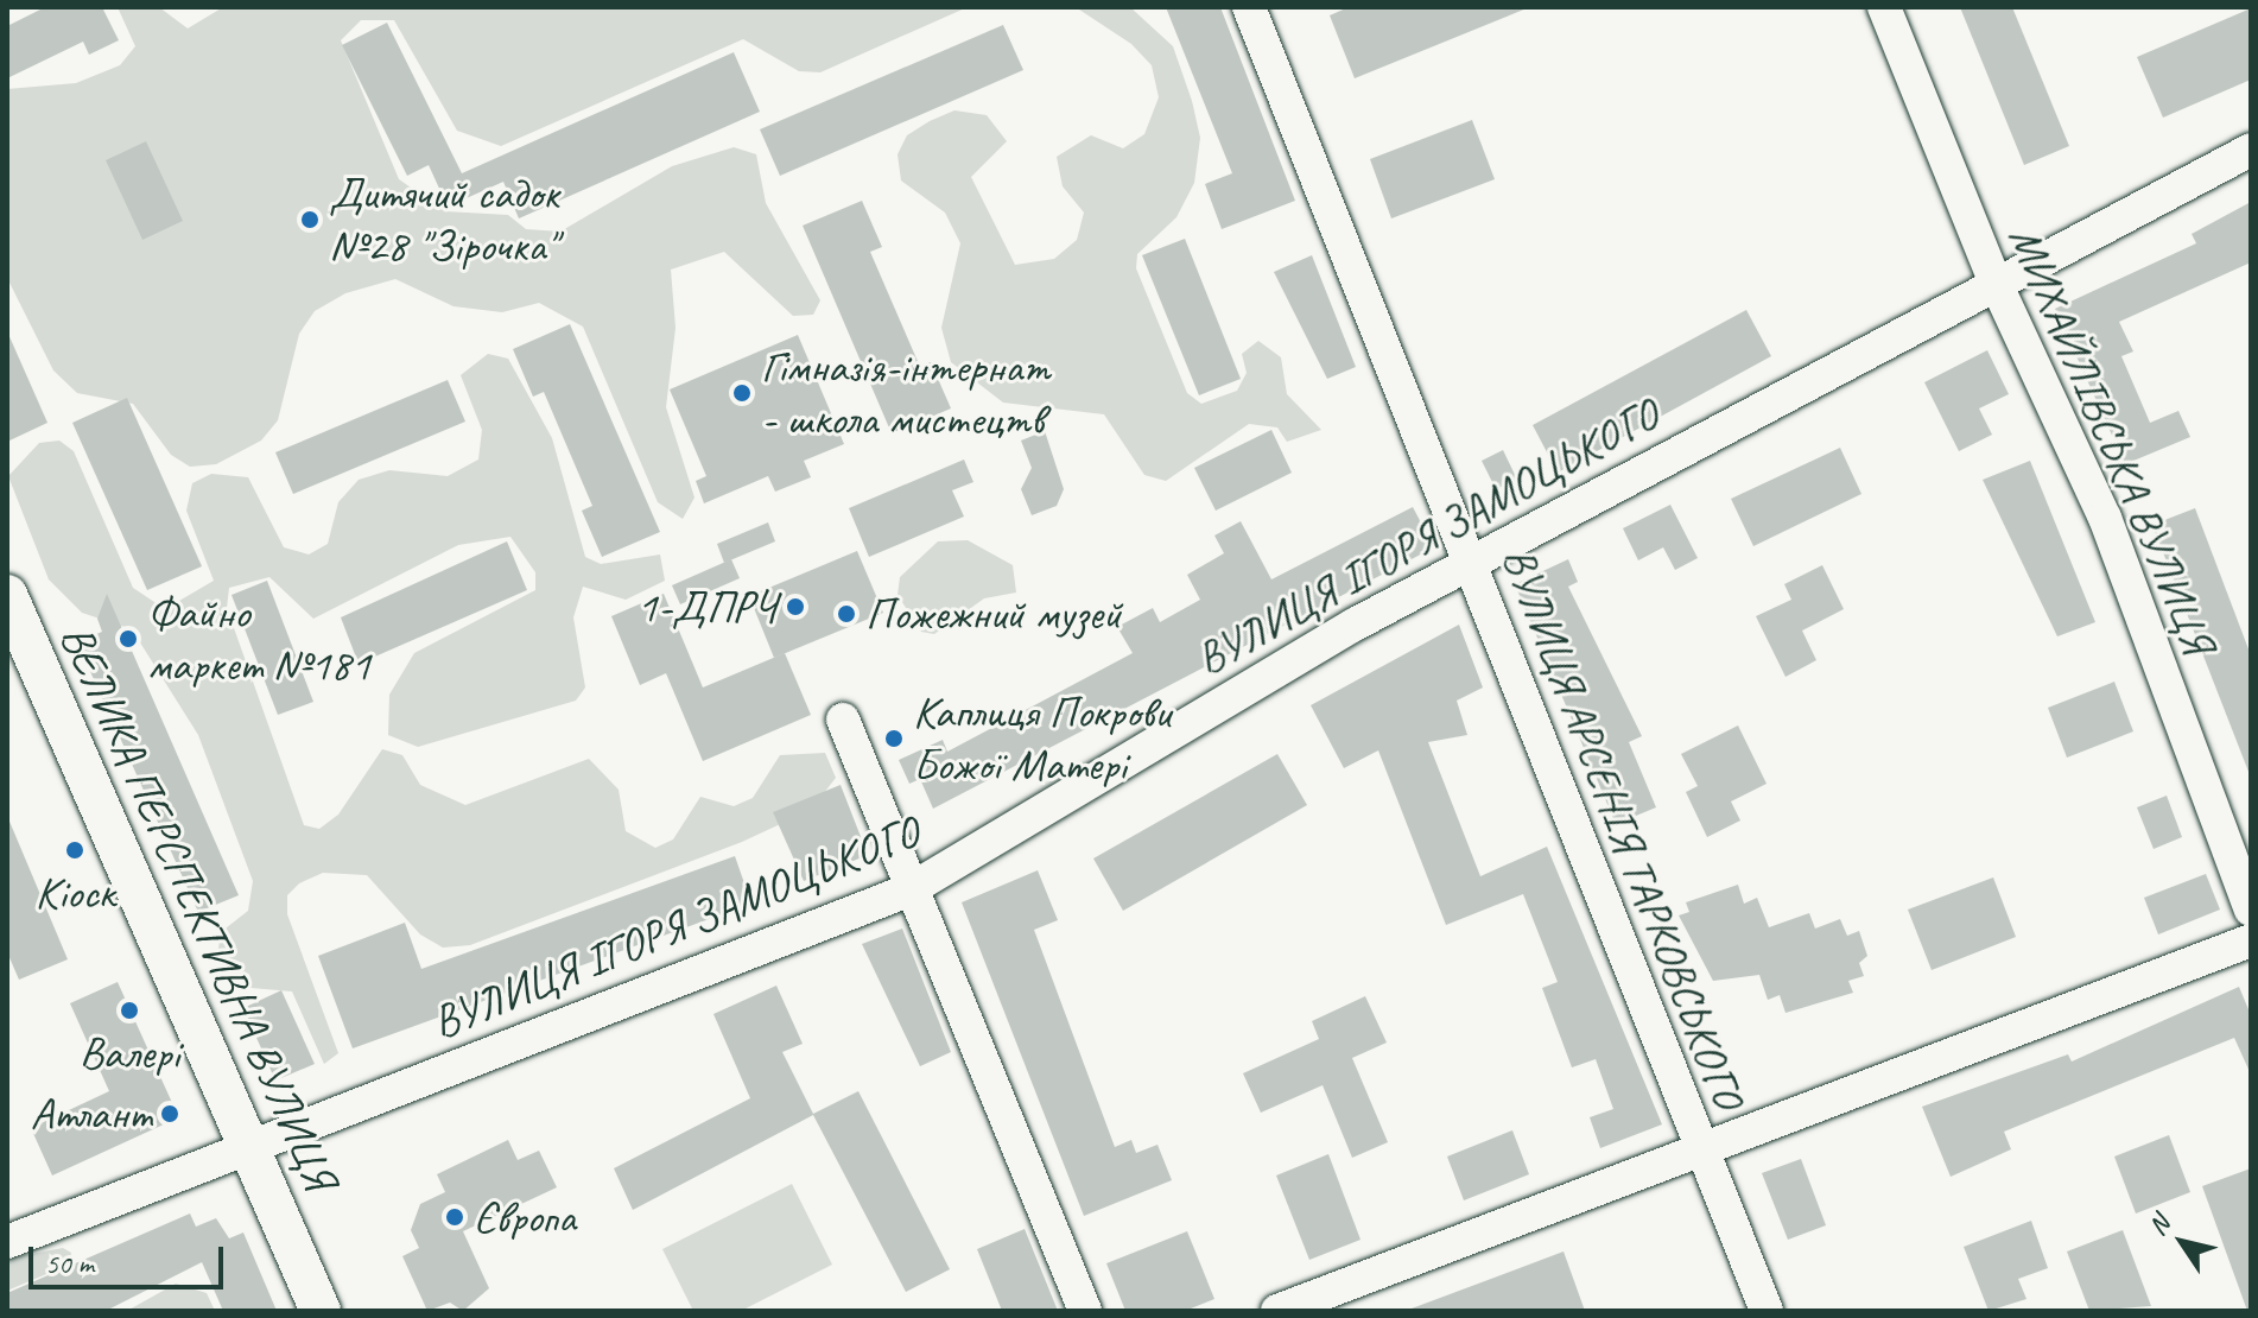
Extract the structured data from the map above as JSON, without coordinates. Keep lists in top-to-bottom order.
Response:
{
  "streets": {
    "main road": ["ВЕЛИКА ПЕРСПЕКТИВНА ВУЛИЦЯ"],
    "street": ["МИХАЙЛІВСЬКА ВУЛИЦЯ", "ВУЛИЦЯ ІГОРЯ ЗАМОЦЬКОГО", "ВУЛИЦЯ АРСЕНІЯ ТАРКОВСЬКОГО"]
  },
  "crossings": [
    ["МИХАЙЛІВСЬКА ВУЛИЦЯ", "ВУЛИЦЯ ІГОРЯ ЗАМОЦЬКОГО"],
    ["ВУЛИЦЯ ІГОРЯ ЗАМОЦЬКОГО", "ВУЛИЦЯ АРСЕНІЯ ТАРКОВСЬКОГО"],
    ["ВУЛИЦЯ ІГОРЯ ЗАМОЦЬКОГО", "ВЕЛИКА ПЕРСПЕКТИВНА ВУЛИЦЯ"]
  ],
  "places": [
    "Дитячий садок №28 \"Зірочка\"",
    "Гімназія-інтернат - школа мистецтв",
    "1-ДПРЧ",
    "Пожежний музей",
    "Файно маркет №181",
    "Каплиця Покрови Божої Матері",
    "Кіоск",
    "Валері",
    "Атлант",
    "Європа"
  ],
  "scale_bar": "50 m",
  "north": "top left"
}
